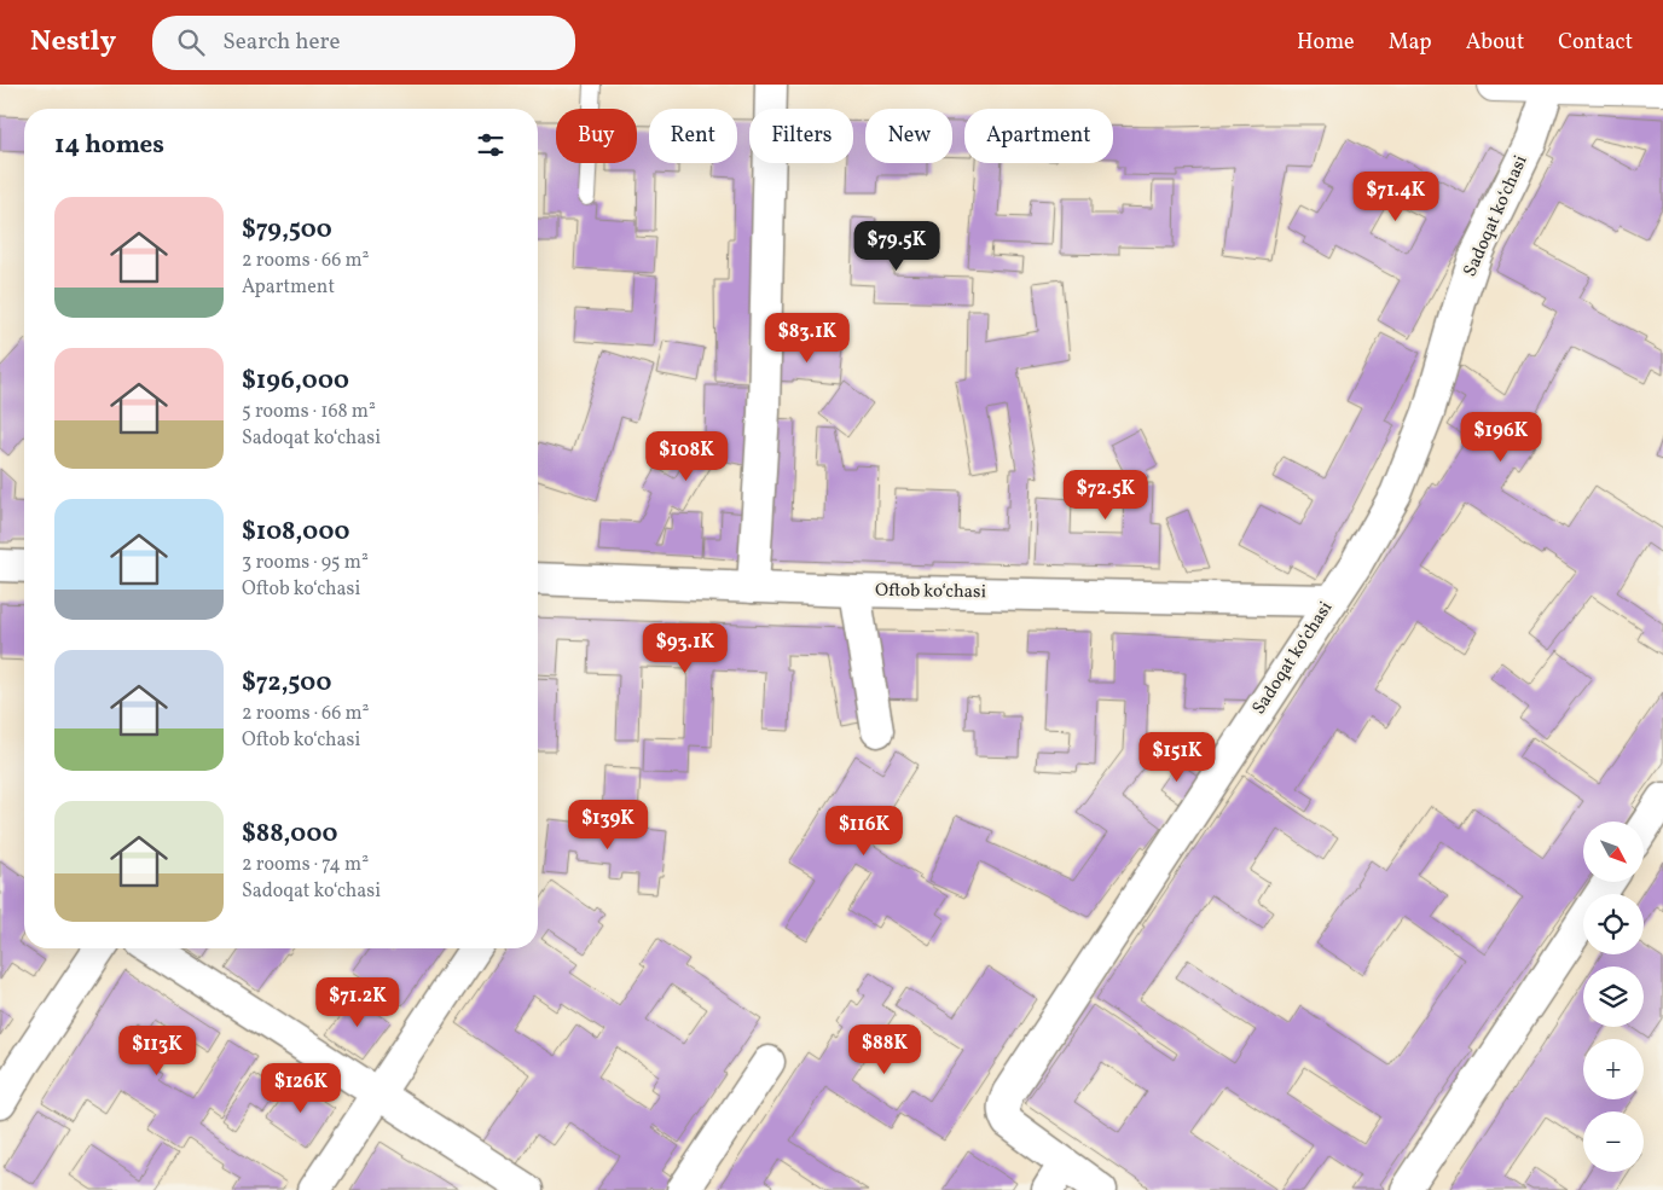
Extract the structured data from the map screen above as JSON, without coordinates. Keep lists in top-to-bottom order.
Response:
{
  "streets": {
    "street": ["Sadoqat koʻchasi", "Oftob koʻchasi"]
  },
  "crossings": [
    ["Sadoqat koʻchasi", "Oftob koʻchasi"]
  ],
  "north": "bottom right",
  "page": {
    "header": "Nestly",
    "search": "Search here",
    "nav": [
      "Home",
      "Map",
      "About",
      "Contact"
    ],
    "chip": [
      "Buy",
      "Rent",
      "Filters",
      "New",
      "Apartment"
    ],
    "heading": "14 homes",
    "price": [
      "$71.4K",
      "$79.5K",
      "$83.1K",
      "$196K",
      "$108K",
      "$72.5K",
      "$93.1K",
      "$151K",
      "$139K",
      "$116K",
      "$71.2K",
      "$88K",
      "$113K",
      "$126K"
    ],
    "list": [
      {
        "name": "$79,500",
        "note": "2 rooms · 66 m² · Apartment"
      },
      {
        "name": "$196,000",
        "note": "5 rooms · 168 m² · Sadoqat koʻchasi"
      },
      {
        "name": "$108,000",
        "note": "3 rooms · 95 m² · Oftob koʻchasi"
      },
      {
        "name": "$72,500",
        "note": "2 rooms · 66 m² · Oftob koʻchasi"
      },
      {
        "name": "$88,000",
        "note": "2 rooms · 74 m² · Sadoqat koʻchasi"
      }
    ],
    "map_buttons": ["+", "−"]
  }
}
